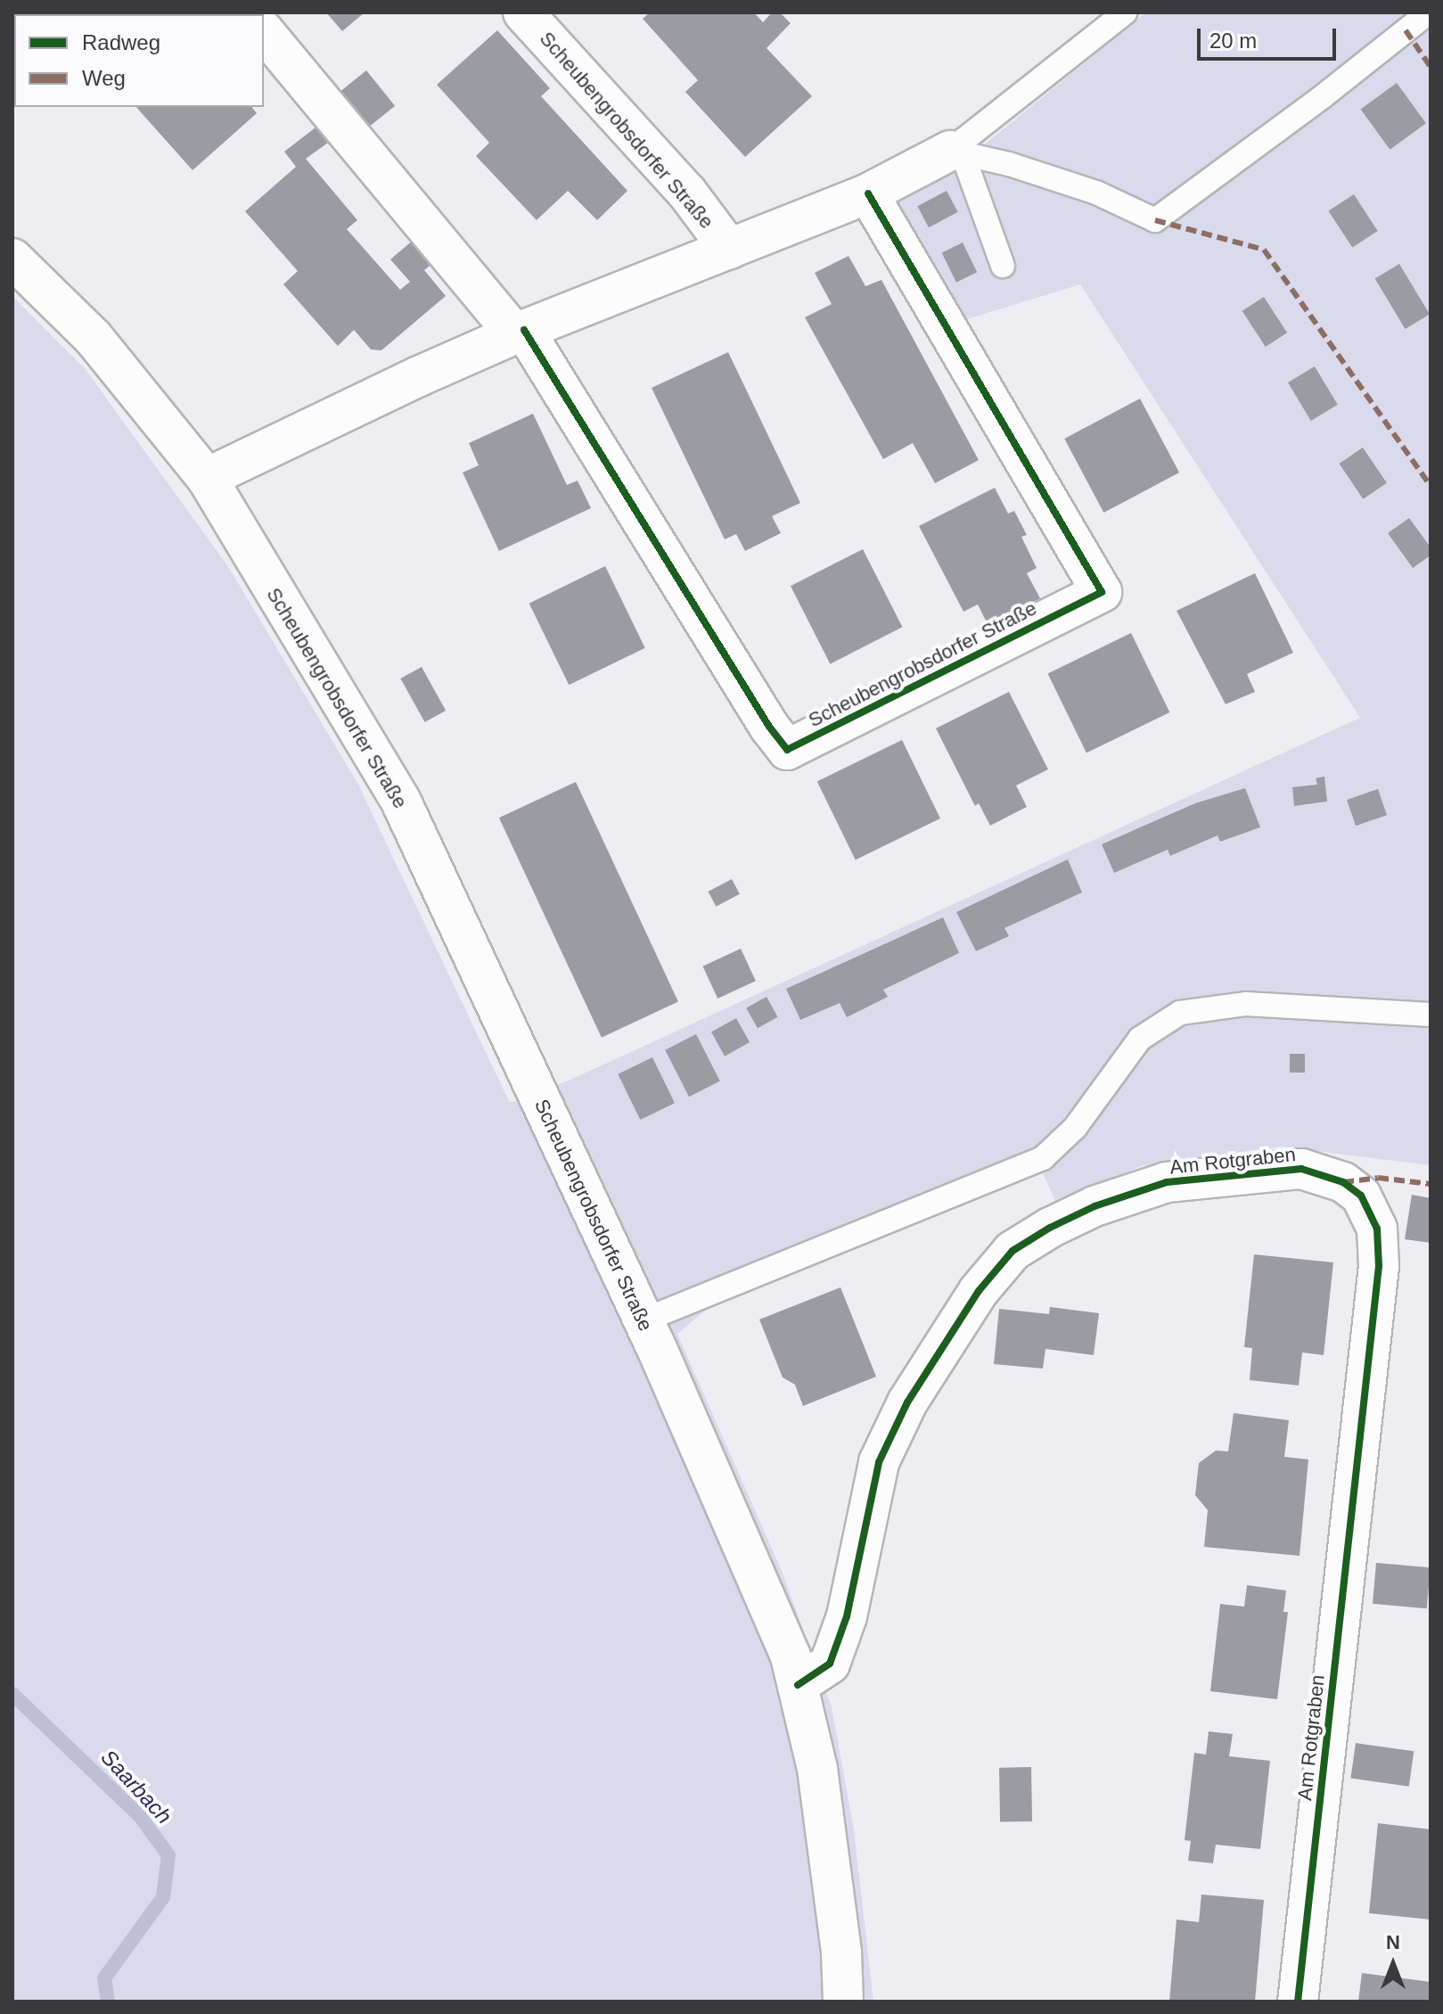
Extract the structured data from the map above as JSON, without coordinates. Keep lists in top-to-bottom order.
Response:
{
  "streets": {
    "street": ["Scheubengrobsdorfer Straße", "Am Rotgraben"]
  },
  "crossings": [
    ["Scheubengrobsdorfer Straße", "Am Rotgraben"]
  ],
  "water": ["Saarbach"],
  "legend": ["Radweg", "Weg"],
  "scale_bar": "20 m",
  "north": "top"
}
